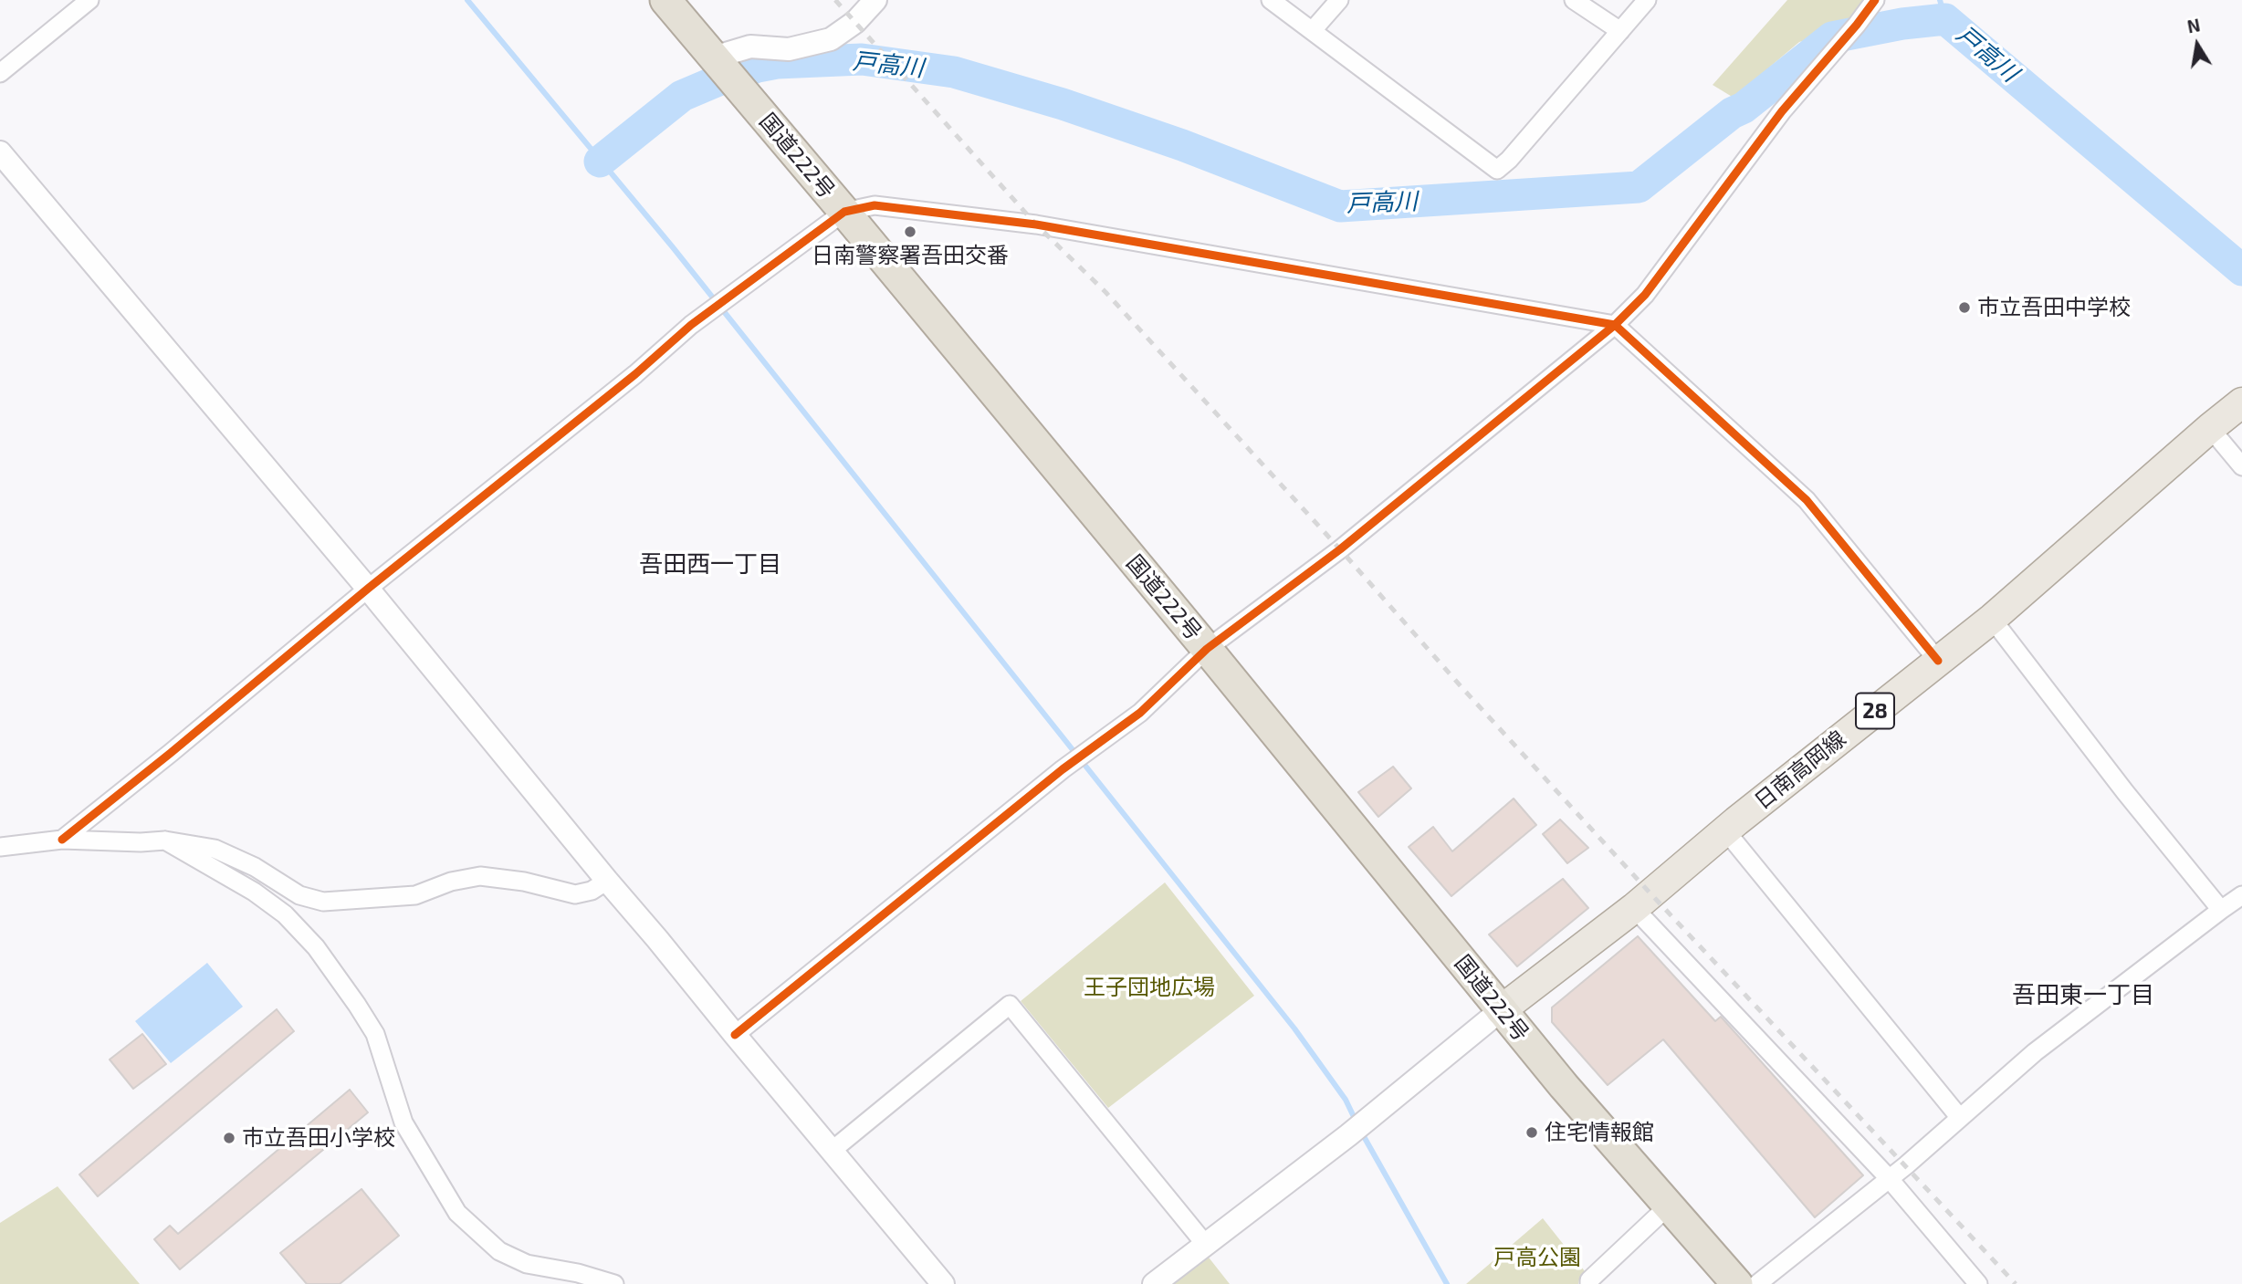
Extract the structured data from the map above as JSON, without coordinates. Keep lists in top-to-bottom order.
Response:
{
  "streets": {
    "highway": ["国道222号"],
    "main road": ["28", "日南高岡線"]
  },
  "crossings": [
    ["国道222号", "日南高岡線"]
  ],
  "districts": ["吾田西一丁目", "吾田東一丁目"],
  "water": ["戸高川"],
  "parks": ["王子団地広場", "戸高公園"],
  "places": [
    "日南警察署吾田交番",
    "市立吾田中学校",
    "住宅情報館",
    "市立吾田小学校"
  ],
  "north": "top"
}
